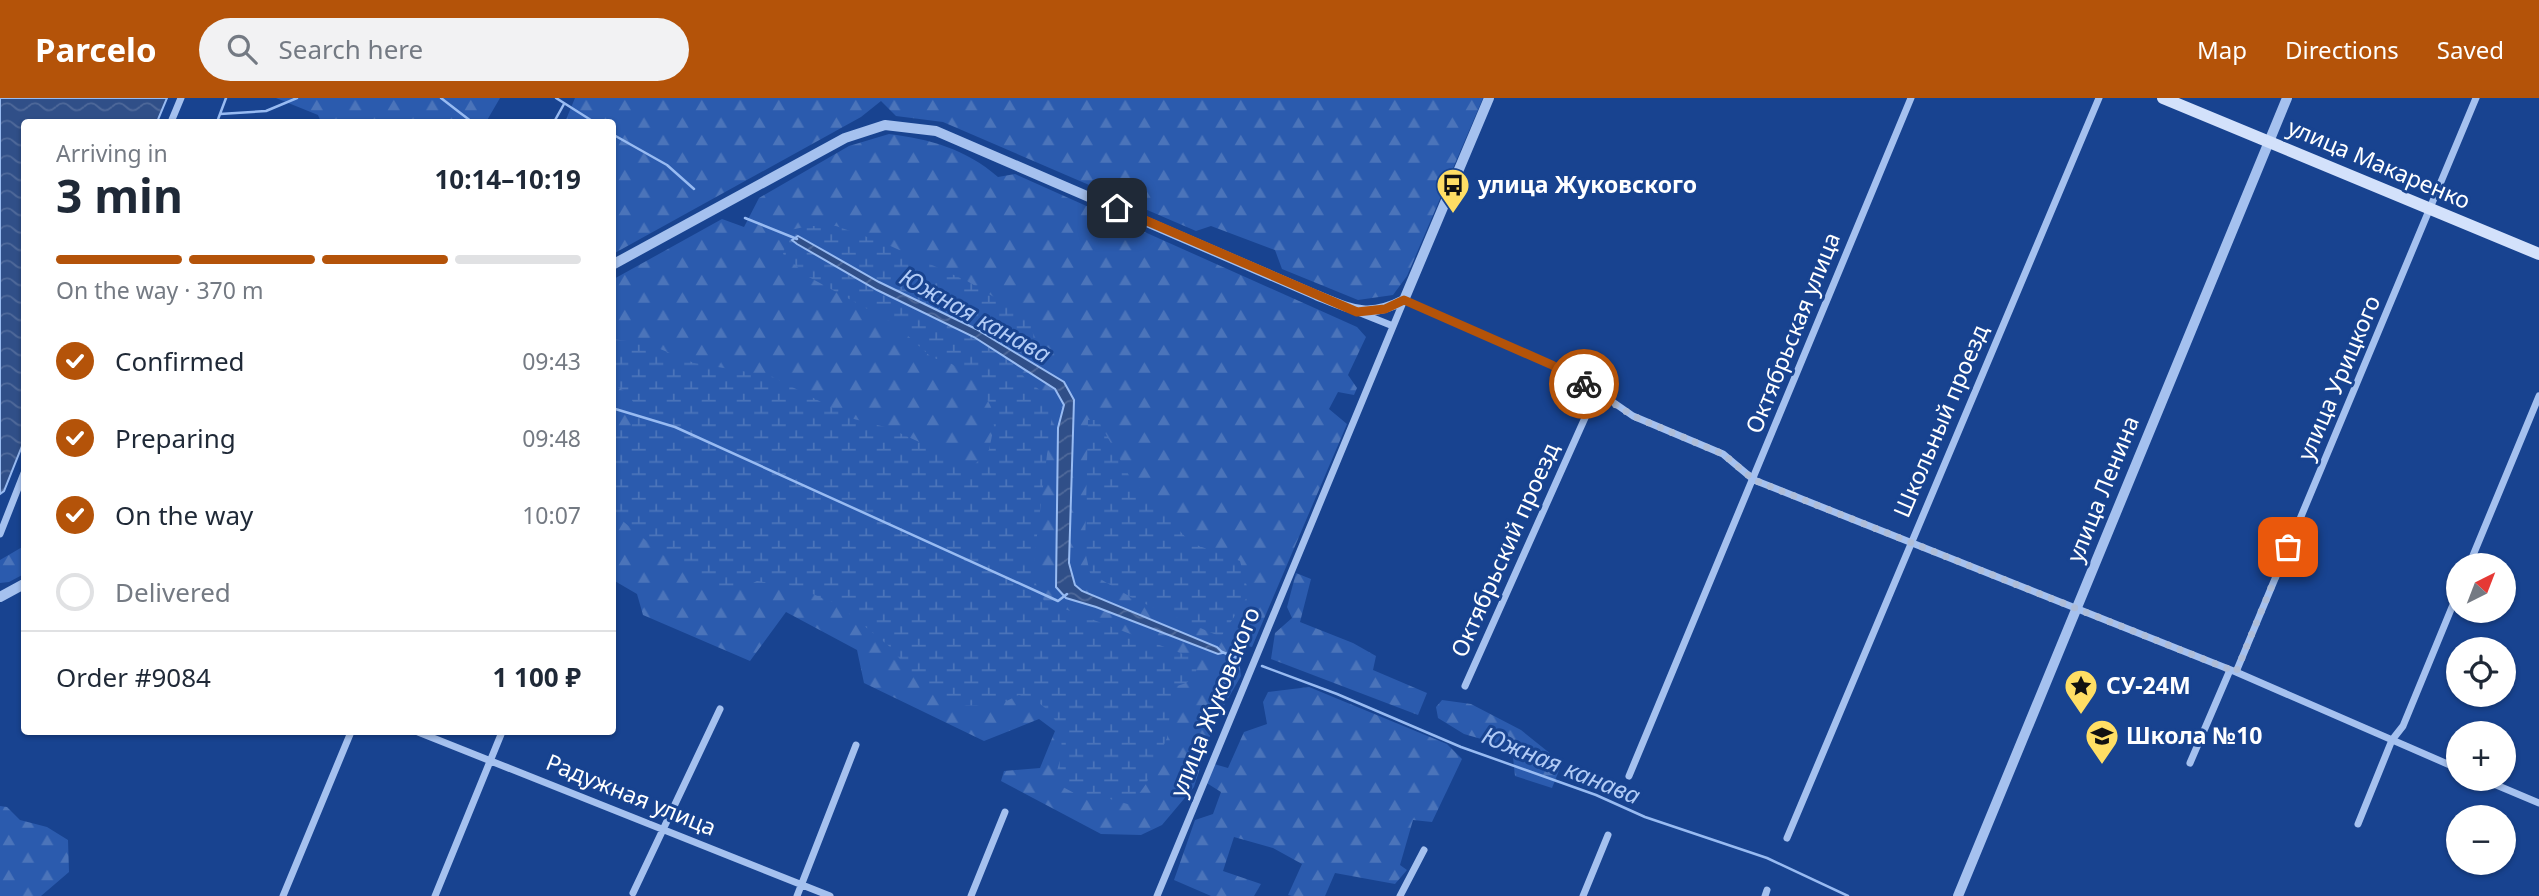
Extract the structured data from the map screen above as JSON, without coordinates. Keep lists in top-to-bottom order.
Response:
{
  "streets": {
    "main road": ["улица Макаренко"],
    "street": [
      "Октябрьская улица",
      "улица Урицкого",
      "Школьный проезд",
      "улица Ленина",
      "Октябрьский проезд",
      "улица Жуковского",
      "Радужная улица"
    ]
  },
  "crossings": [
    ["улица Макаренко", "улица Урицкого"],
    ["улица Макаренко", "улица Ленина"]
  ],
  "water": ["Южная канава"],
  "places": {
    "bus stop": ["улица Жуковского"],
    "place": ["СУ-24М"],
    "school or university": ["Школа №10"]
  },
  "north": "top right",
  "page": {
    "header": "Parcelo",
    "search": "Search here",
    "nav": ["Map", "Directions", "Saved"],
    "heading": ["3 min", "Arriving in", "10:14–10:19"],
    "panel": ["Order #9084", "1 100 ₽"],
    "bar": "On the way · 370 m",
    "list": [
      ["Confirmed", "09:43"],
      ["Preparing", "09:48"],
      ["On the way", "10:07"],
      "Delivered"
    ],
    "map_buttons": ["+", "−"]
  }
}
